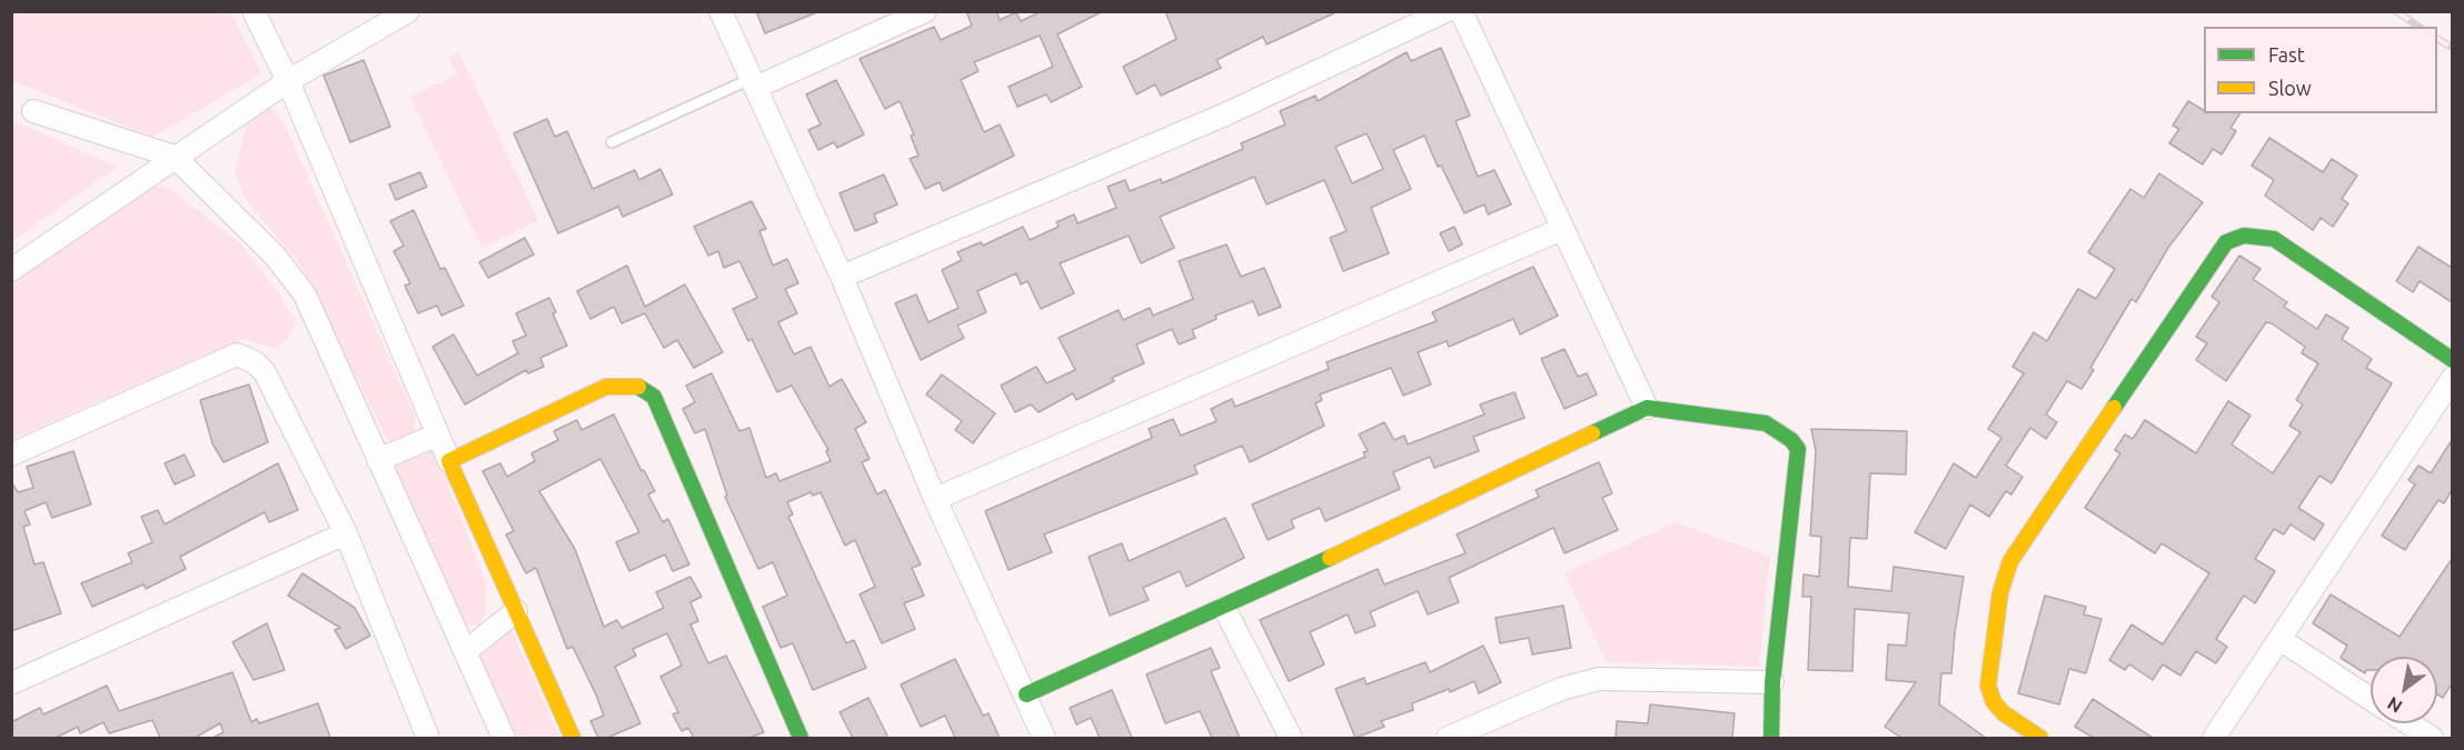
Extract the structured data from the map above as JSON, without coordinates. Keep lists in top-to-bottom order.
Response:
{
  "legend": ["Fast", "Slow"],
  "north": "bottom left"
}
